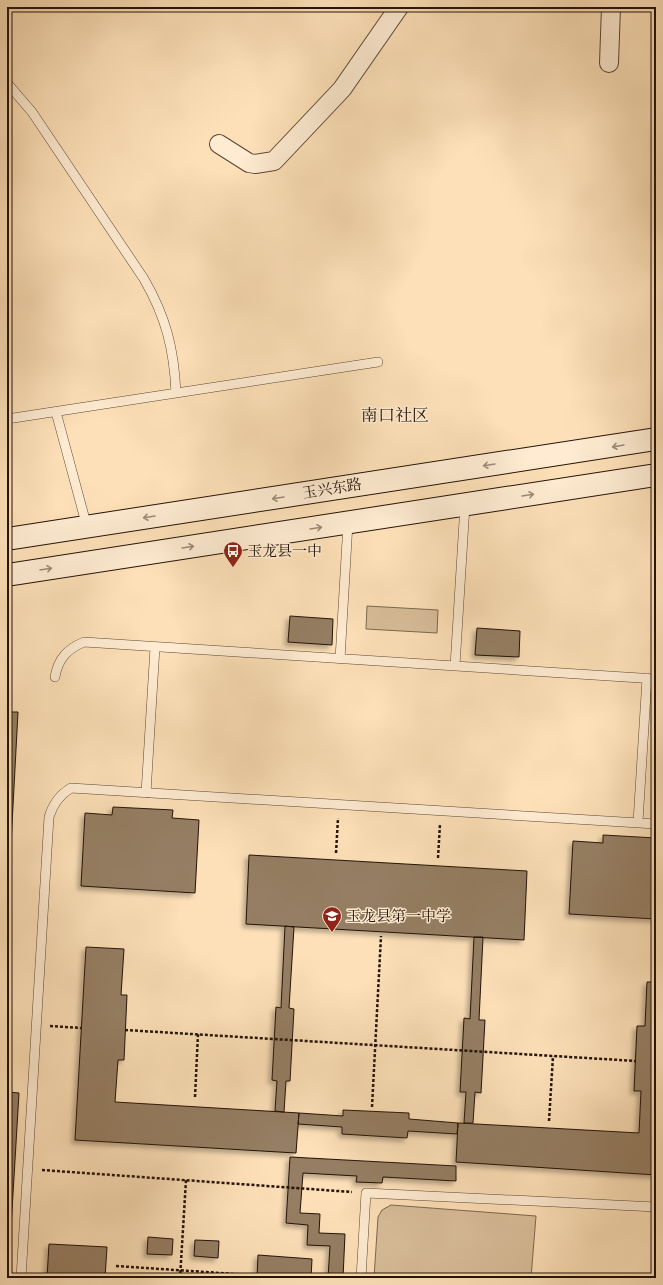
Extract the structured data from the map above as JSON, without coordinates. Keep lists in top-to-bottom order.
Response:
{
  "streets": {
    "main road": ["玉兴东路"]
  },
  "districts": ["南口社区"],
  "places": {
    "bus stop": ["玉龙县一中"],
    "school or university": ["玉龙县第一中学"]
  }
}
